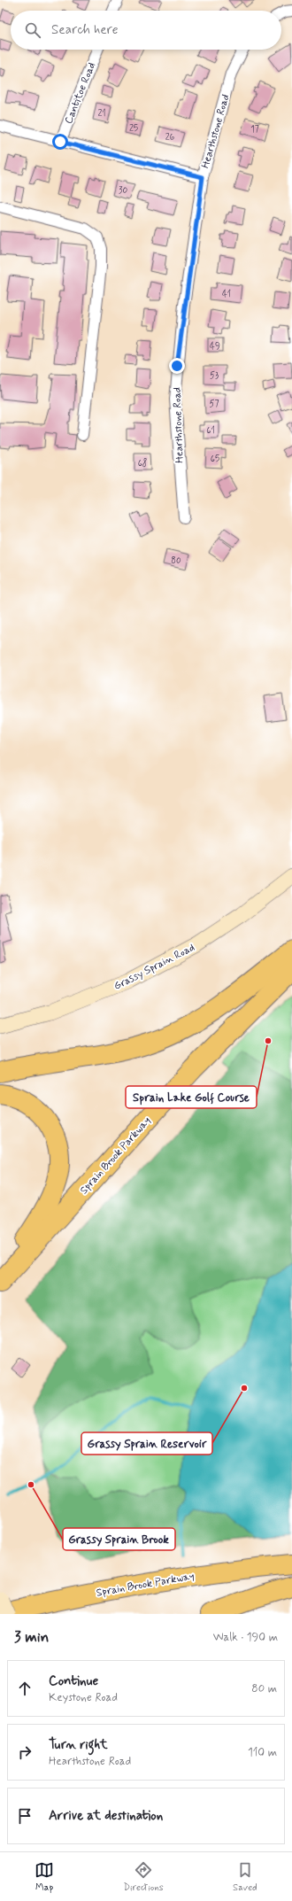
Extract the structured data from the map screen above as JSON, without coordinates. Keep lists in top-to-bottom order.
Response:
{
  "streets": {
    "highway": ["Sprain Brook Parkway"],
    "street": ["Cantitoe Road", "Hearthstone Road", "Grassy Sprain Road"]
  },
  "places": ["Sprain Lake Golf Course", "Grassy Sprain Reservoir", "Grassy Sprain Brook"],
  "house_numbers": [
    "21",
    "25",
    "17",
    "26",
    "30",
    "41",
    "49",
    "53",
    "57",
    "61",
    "65",
    "68",
    "80"
  ],
  "page": {
    "search": "Search here",
    "heading": ["3 min", "Walk · 190 m"],
    "list": [
      ["Continue", "Keystone Road", "80 m"],
      ["Turn right", "Hearthstone Road", "110 m"],
      "Arrive at destination"
    ],
    "nav": ["Map", "Directions", "Saved"]
  }
}
